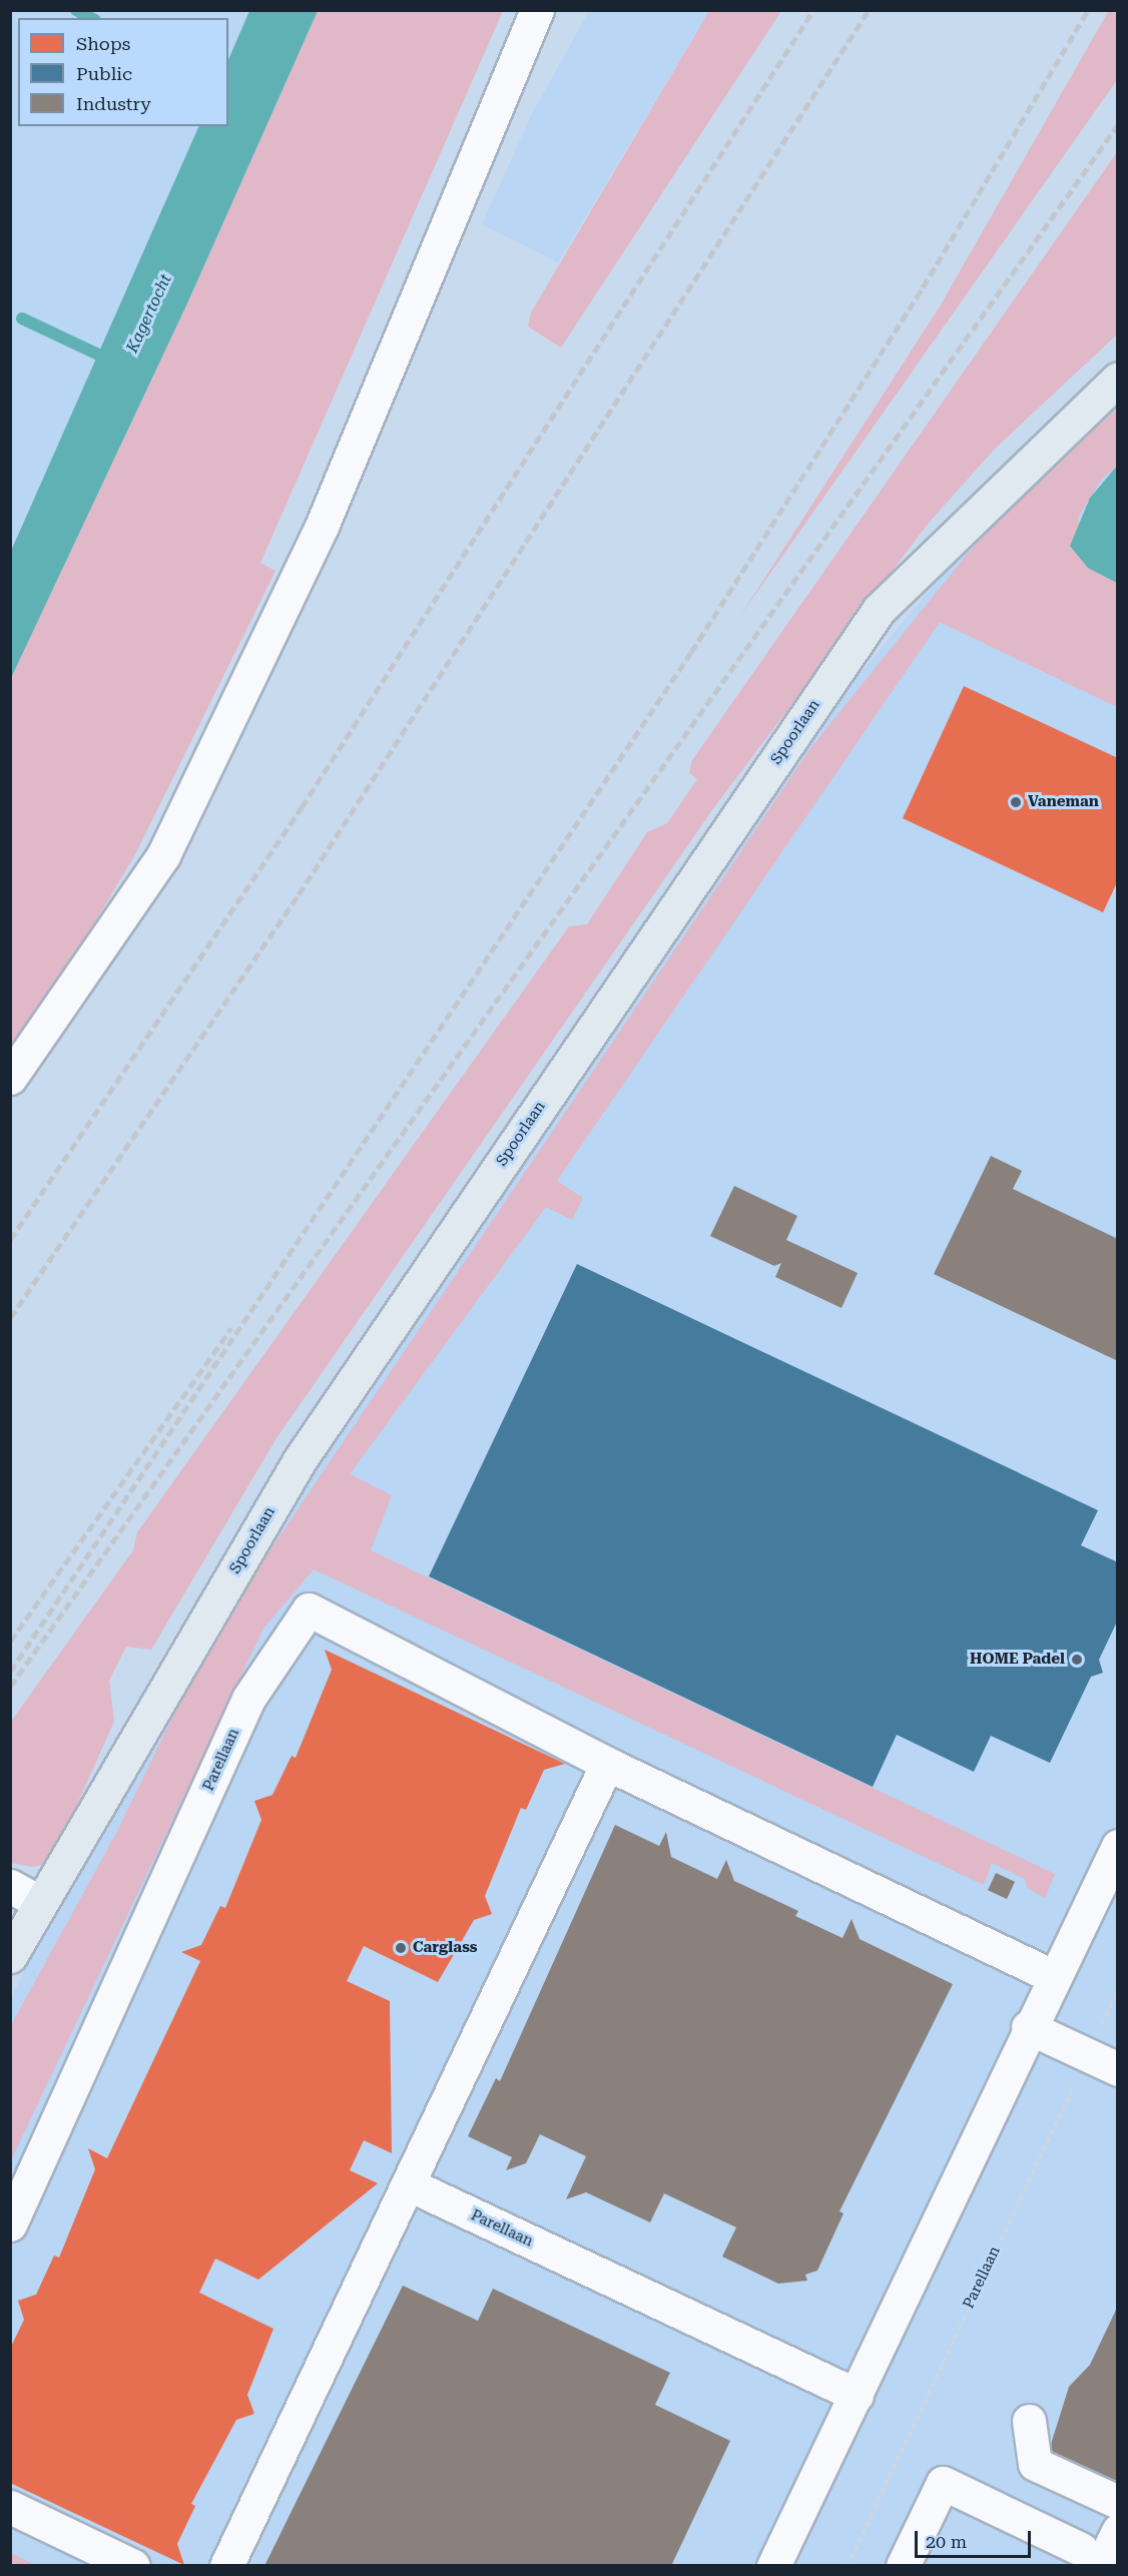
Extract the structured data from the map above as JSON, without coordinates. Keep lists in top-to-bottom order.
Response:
{
  "streets": {
    "main road": ["Spoorlaan"],
    "street": ["Parellaan"]
  },
  "water": ["Kagertocht"],
  "places": ["Vaneman", "HOME Padel", "Carglass"],
  "legend": ["Shops", "Public", "Industry"],
  "scale_bar": "20 m"
}
